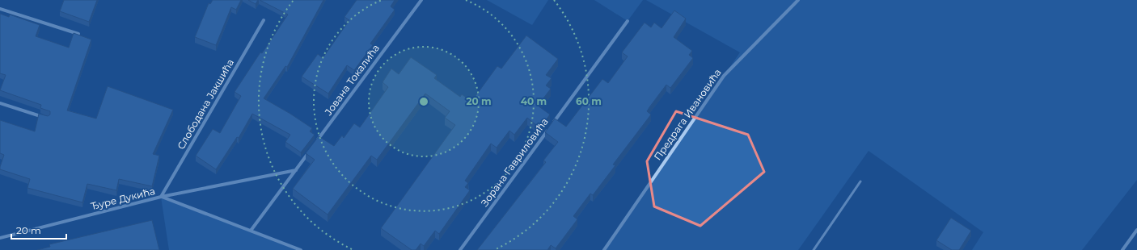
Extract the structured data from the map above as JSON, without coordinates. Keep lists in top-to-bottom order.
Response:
{
  "streets": {
    "street": [
      "Јована Токалића",
      "Слободана Јакшића",
      "Предрага Ивановића",
      "Зорана Гавриловића",
      "Ђуре Дукића"
    ]
  },
  "crossings": [
    ["Слободана Јакшића", "Ђуре Дукића"]
  ],
  "scale_bar": "20 m",
  "rings": ["20 m", "40 m", "60 m"]
}
